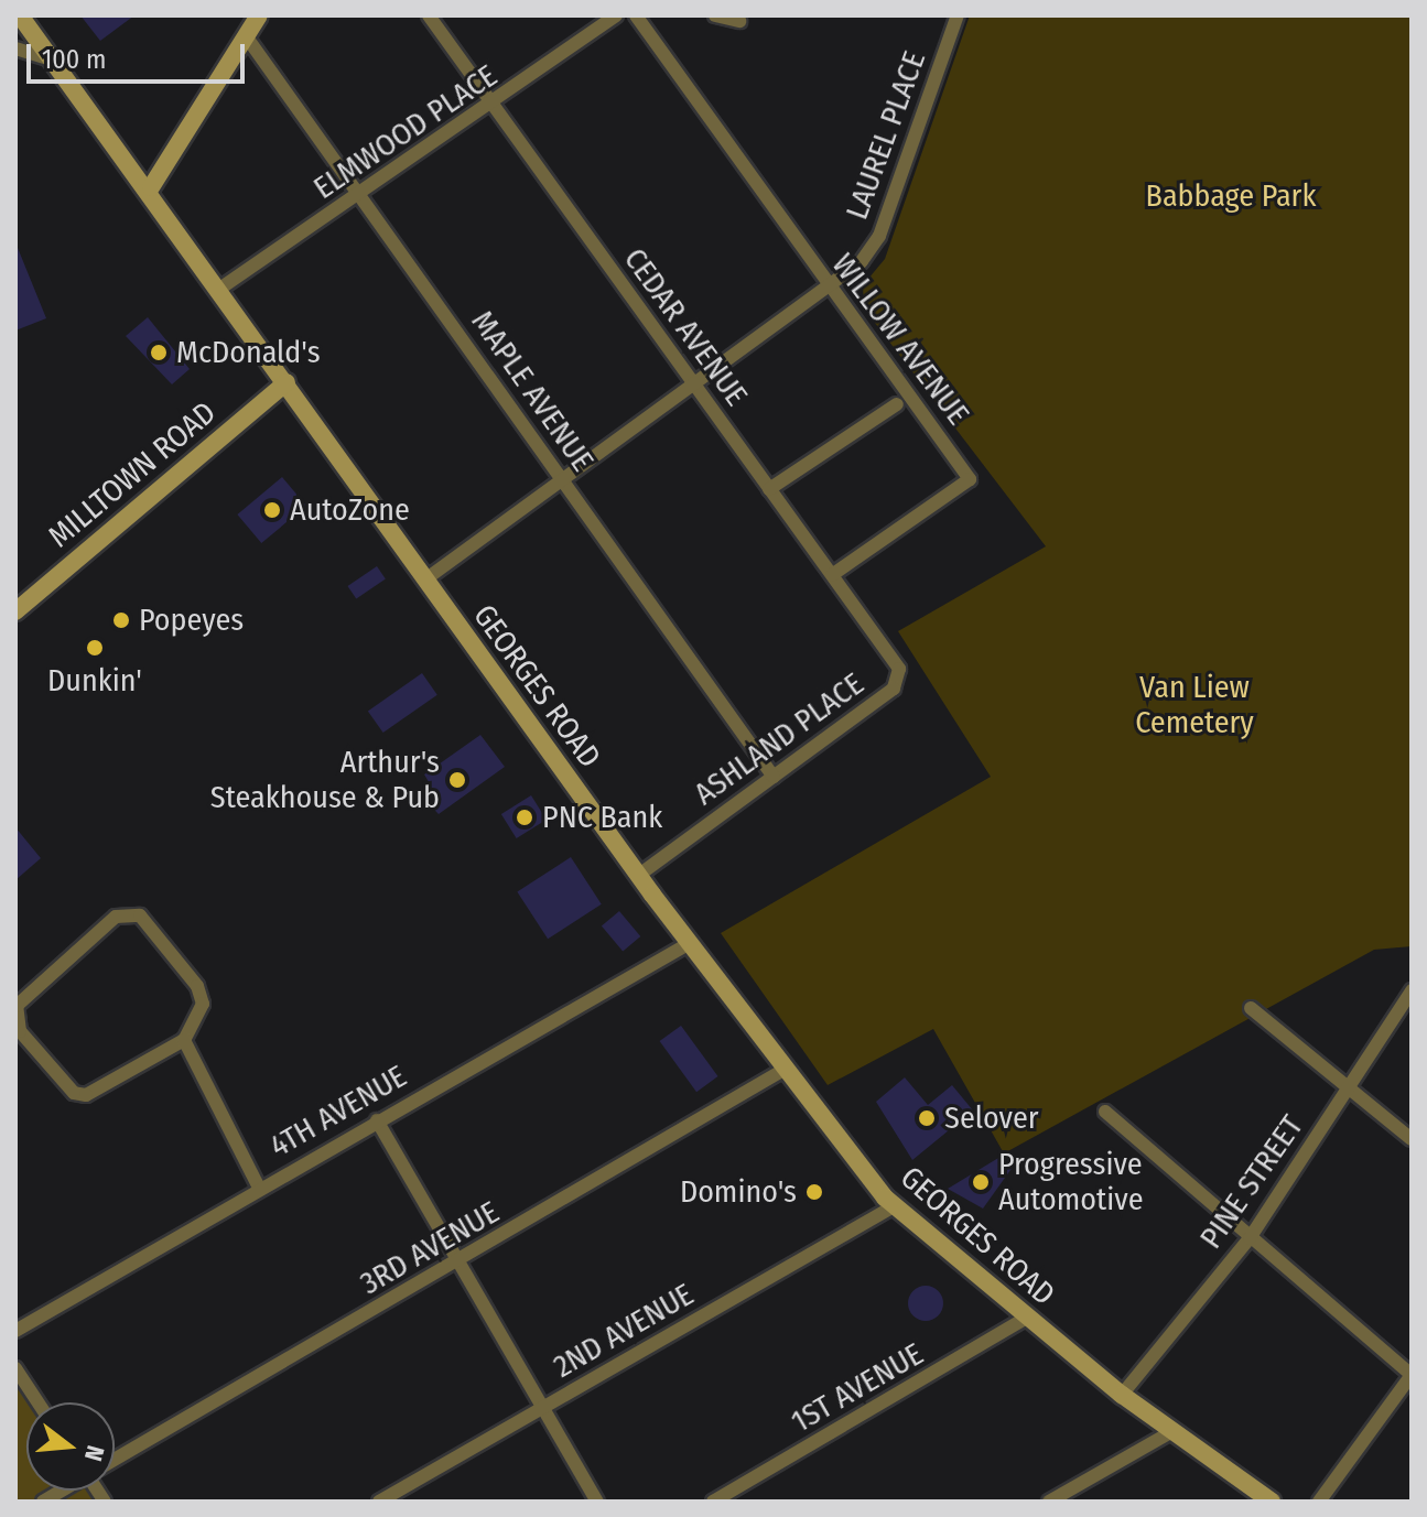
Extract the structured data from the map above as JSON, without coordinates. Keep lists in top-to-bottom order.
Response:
{
  "streets": {
    "street": [
      "ELMWOOD PLACE",
      "LAUREL PLACE",
      "CEDAR AVENUE",
      "WILLOW AVENUE",
      "MAPLE AVENUE",
      "MILLTOWN ROAD",
      "GEORGES ROAD",
      "ASHLAND PLACE",
      "4TH AVENUE",
      "PINE STREET",
      "3RD AVENUE",
      "2ND AVENUE",
      "1ST AVENUE"
    ]
  },
  "crossings": [
    ["ELMWOOD PLACE", "CEDAR AVENUE"],
    ["ELMWOOD PLACE", "MAPLE AVENUE"],
    ["ELMWOOD PLACE", "GEORGES ROAD"],
    ["LAUREL PLACE", "CEDAR AVENUE"],
    ["LAUREL PLACE", "WILLOW AVENUE"],
    ["LAUREL PLACE", "MAPLE AVENUE"],
    ["LAUREL PLACE", "GEORGES ROAD"],
    ["CEDAR AVENUE", "WILLOW AVENUE"],
    ["CEDAR AVENUE", "ASHLAND PLACE"],
    ["MAPLE AVENUE", "ASHLAND PLACE"],
    ["MILLTOWN ROAD", "GEORGES ROAD"],
    ["GEORGES ROAD", "ASHLAND PLACE"],
    ["GEORGES ROAD", "4TH AVENUE"],
    ["GEORGES ROAD", "PINE STREET"],
    ["GEORGES ROAD", "3RD AVENUE"],
    ["GEORGES ROAD", "2ND AVENUE"],
    ["GEORGES ROAD", "1ST AVENUE"]
  ],
  "parks": ["Babbage Park", "Van Liew Cemetery"],
  "places": [
    "McDonald's",
    "AutoZone",
    "Popeyes",
    "Dunkin'",
    "Arthur's Steakhouse & Pub",
    "PNC Bank",
    "Selover",
    "Progressive Automotive",
    "Domino's"
  ],
  "scale_bar": "100 m",
  "north": "right"
}
